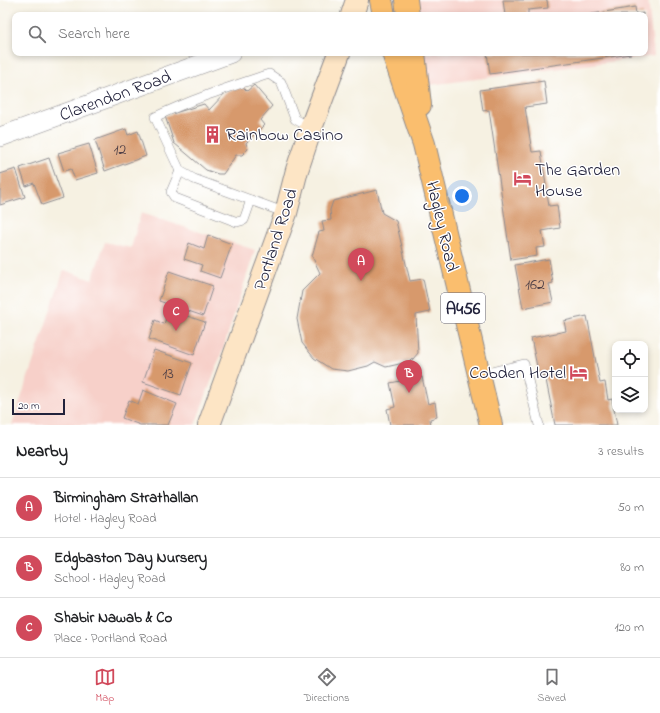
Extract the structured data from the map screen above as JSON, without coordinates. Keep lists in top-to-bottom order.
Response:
{
  "streets": {
    "highway": ["Hagley Road", "A456"],
    "main road": ["Portland Road"],
    "street": ["Clarendon Road"]
  },
  "places": {
    "building": ["Rainbow Casino"],
    "hotel": ["The Garden House", "Cobden Hotel"]
  },
  "house_numbers": ["12", "162", "13"],
  "scale_bar": "20 m",
  "page": {
    "search": "Search here",
    "pins": ["A", "C", "B"],
    "scale": "20 m",
    "heading": ["Nearby", "3 results"],
    "list": [
      {
        "mark": "A",
        "name": "Birmingham Strathallan",
        "note": "Hotel · Hagley Road",
        "value": "50 m"
      },
      {
        "mark": "B",
        "name": "Edgbaston Day Nursery",
        "note": "School · Hagley Road",
        "value": "80 m"
      },
      {
        "mark": "C",
        "name": "Shabir Nawab & Co",
        "note": "Place · Portland Road",
        "value": "120 m"
      }
    ],
    "nav": ["Map", "Directions", "Saved"]
  }
}
